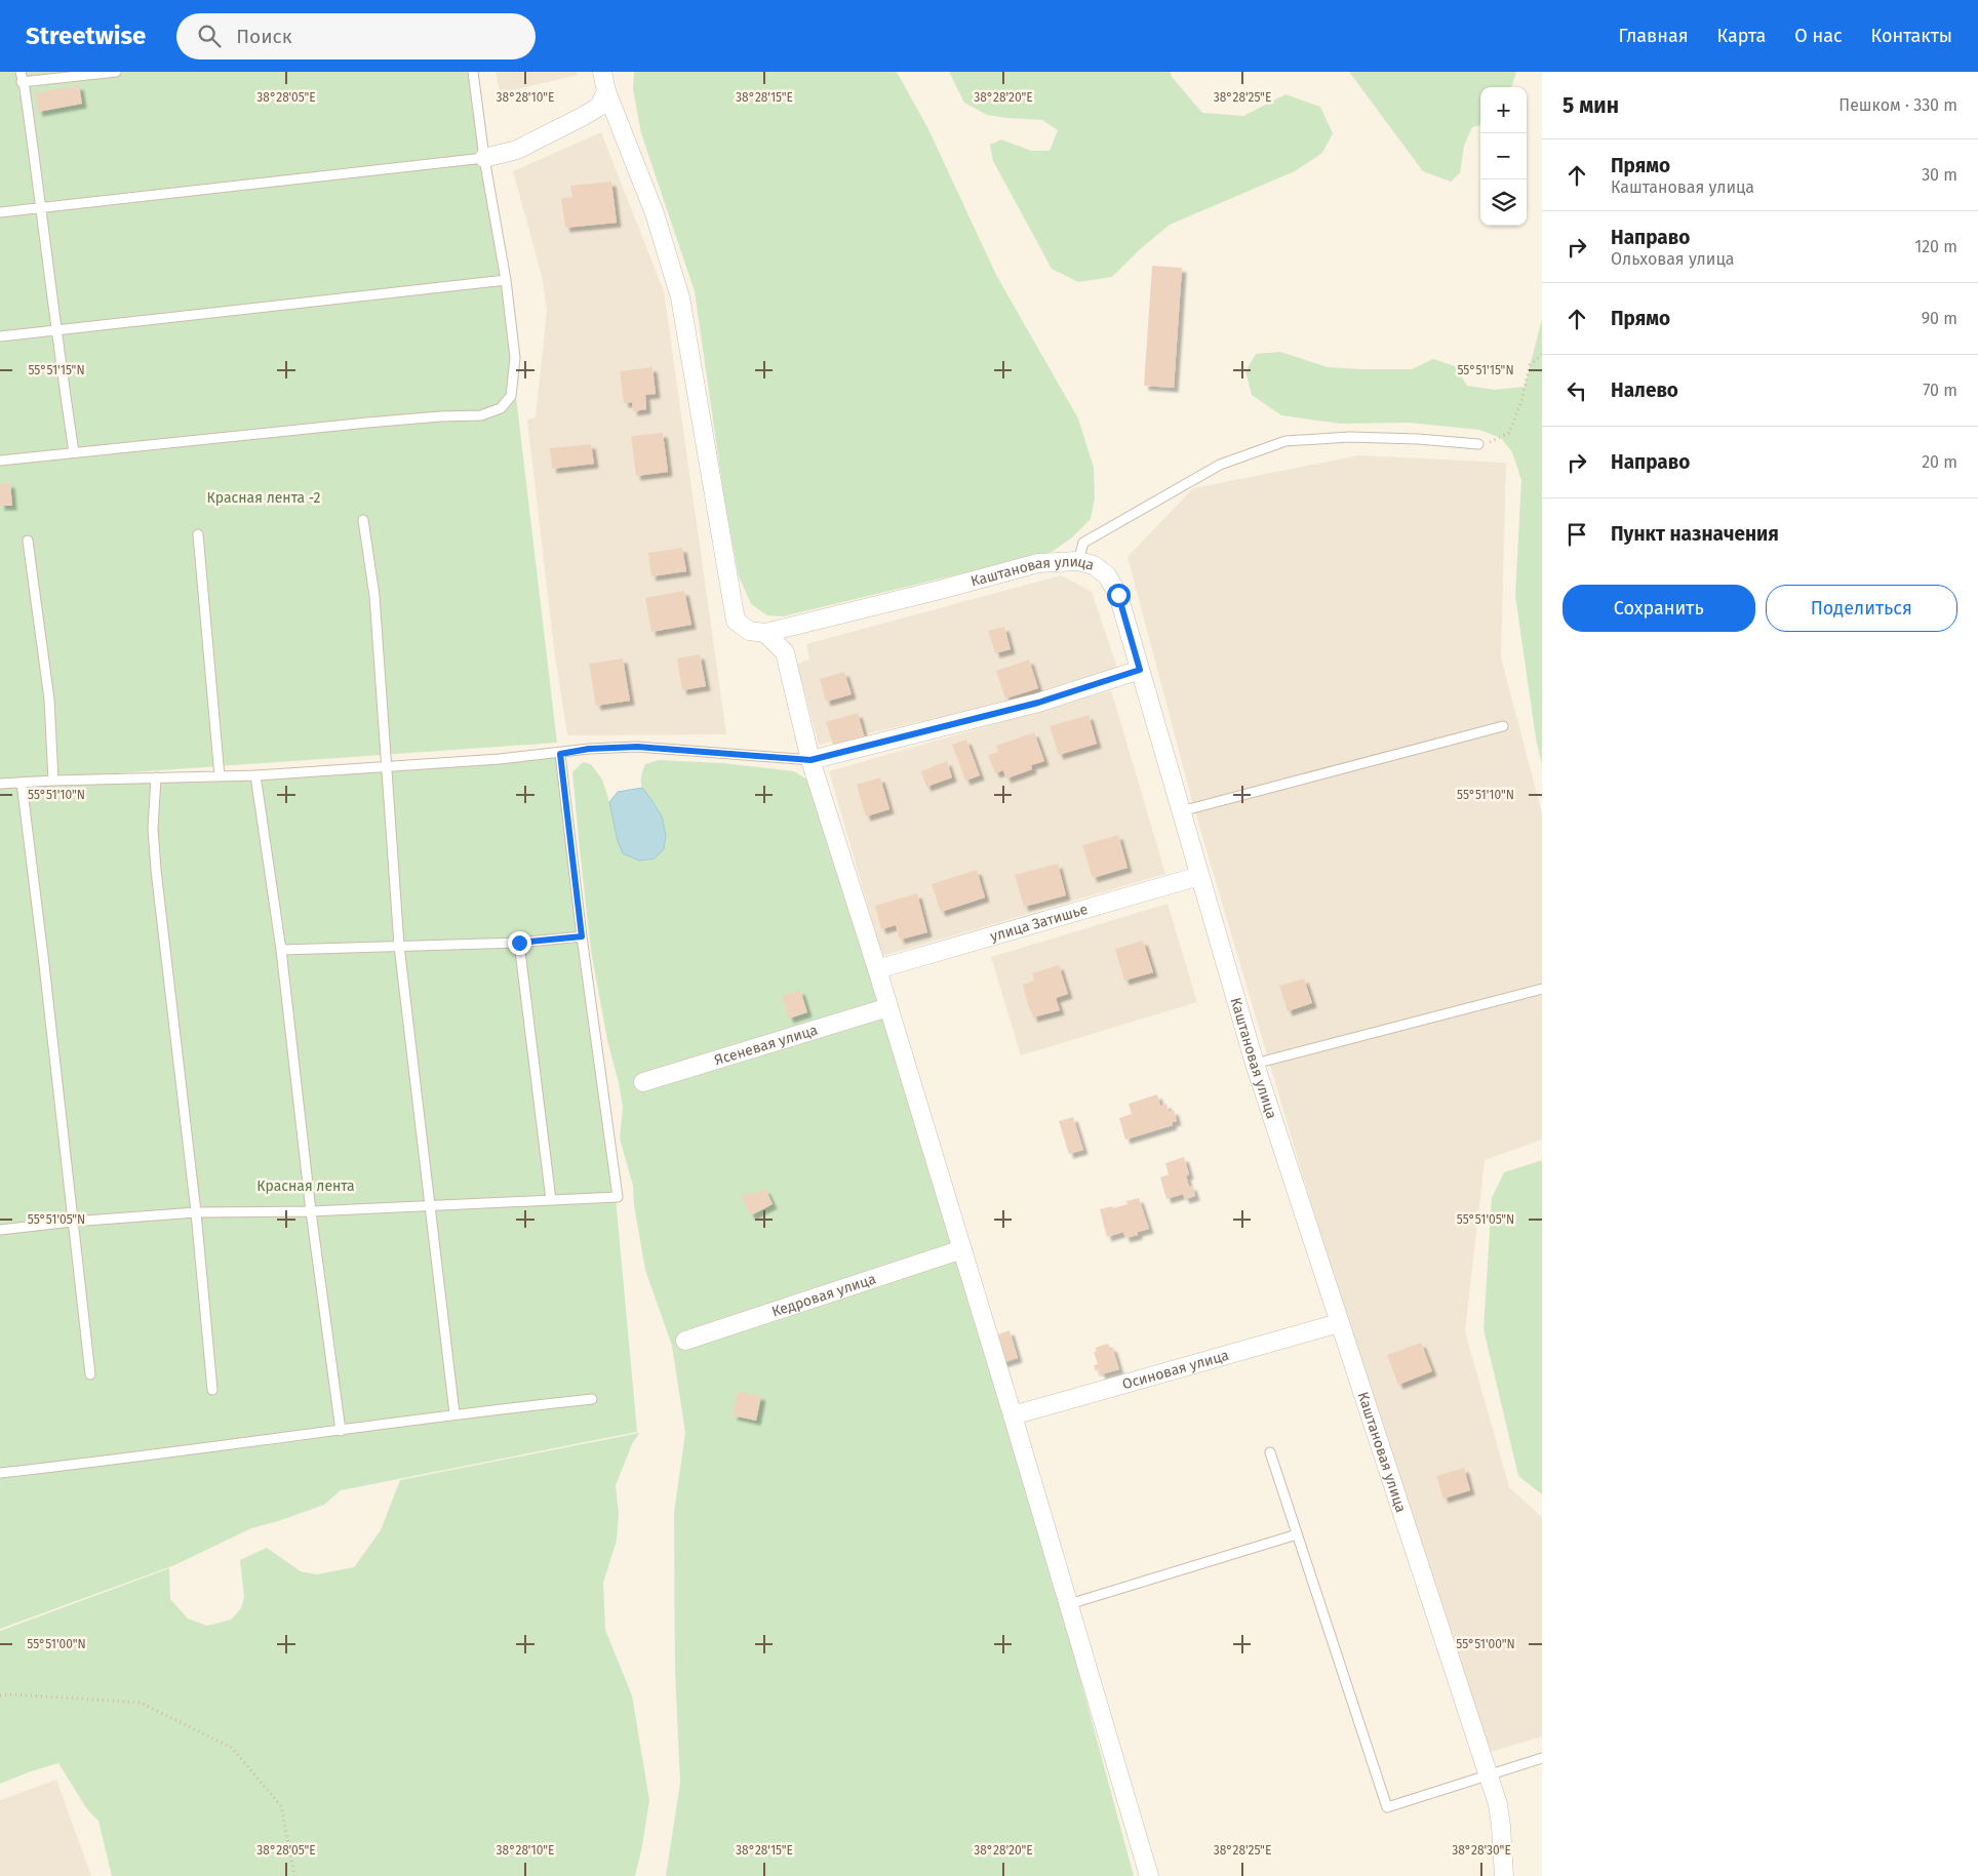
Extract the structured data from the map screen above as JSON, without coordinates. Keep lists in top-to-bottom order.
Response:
{
  "streets": {
    "street": [
      "Каштановая улица",
      "улица Затишье",
      "Ясеневая улица",
      "Кедровая улица",
      "Осиновая улица"
    ]
  },
  "crossings": [
    ["Каштановая улица", "улица Затишье"],
    ["Каштановая улица", "Осиновая улица"]
  ],
  "parks": ["Красная лента -2", "Красная лента"],
  "page": {
    "header": "Streetwise",
    "search": "Поиск",
    "nav": [
      "Главная",
      "Карта",
      "О нас",
      "Контакты"
    ],
    "heading": ["5 мин", "Пешком · 330 m"],
    "map_buttons": ["+", "−"],
    "list": [
      ["Прямо", "Каштановая улица", "30 m"],
      ["Направо", "Ольховая улица", "120 m"],
      ["Прямо", "90 m"],
      ["Налево", "70 m"],
      ["Направо", "20 m"],
      "Пункт назначения"
    ],
    "buttons": ["Сохранить", "Поделиться"]
  },
  "coordinates": [
    "38°28'05\"E",
    "38°28'10\"E",
    "38°28'15\"E",
    "38°28'20\"E",
    "38°28'25\"E",
    "55°51'15\"N",
    "55°51'10\"N",
    "55°51'05\"N",
    "55°51'00\"N",
    "38°28'30\"E"
  ]
}
